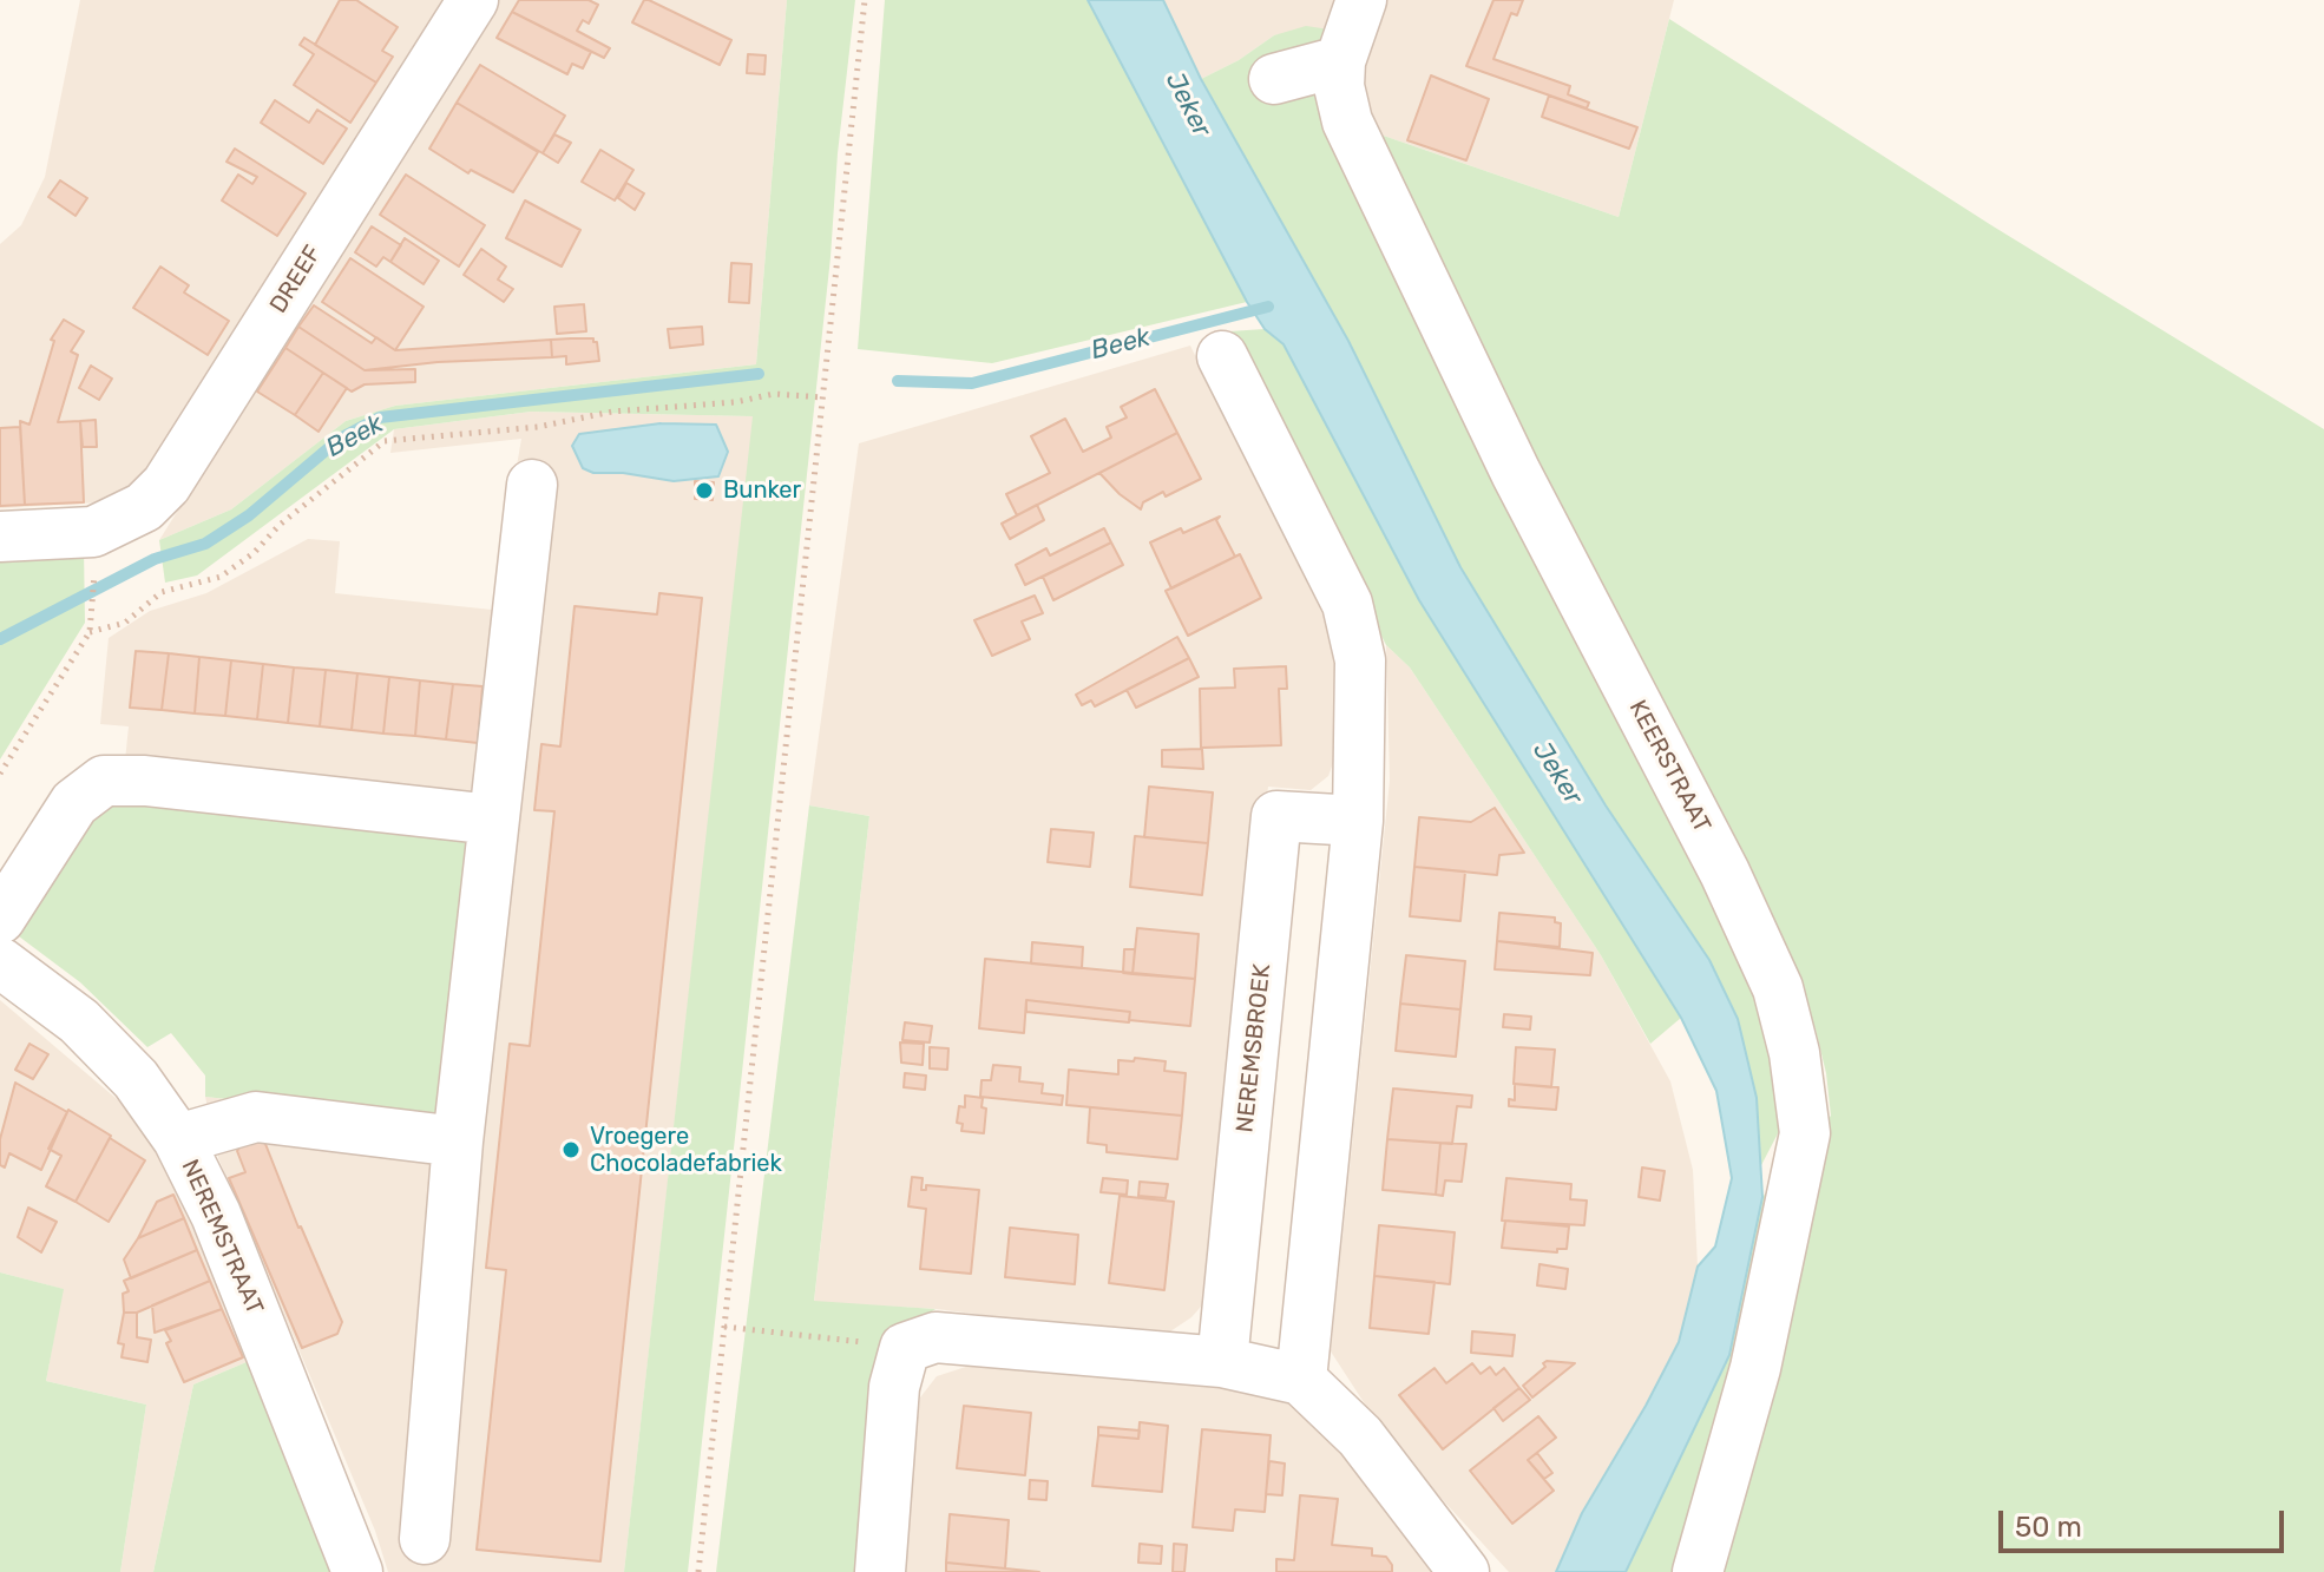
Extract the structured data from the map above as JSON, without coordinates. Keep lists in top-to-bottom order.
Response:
{
  "streets": {
    "street": [
      "DREEF",
      "KEERSTRAAT",
      "NEREMSBROEK",
      "NEREMSTRAAT"
    ]
  },
  "water": ["Jeker", "Beek"],
  "places": ["Bunker", "Vroegere Chocoladefabriek"],
  "scale_bar": "50 m"
}
